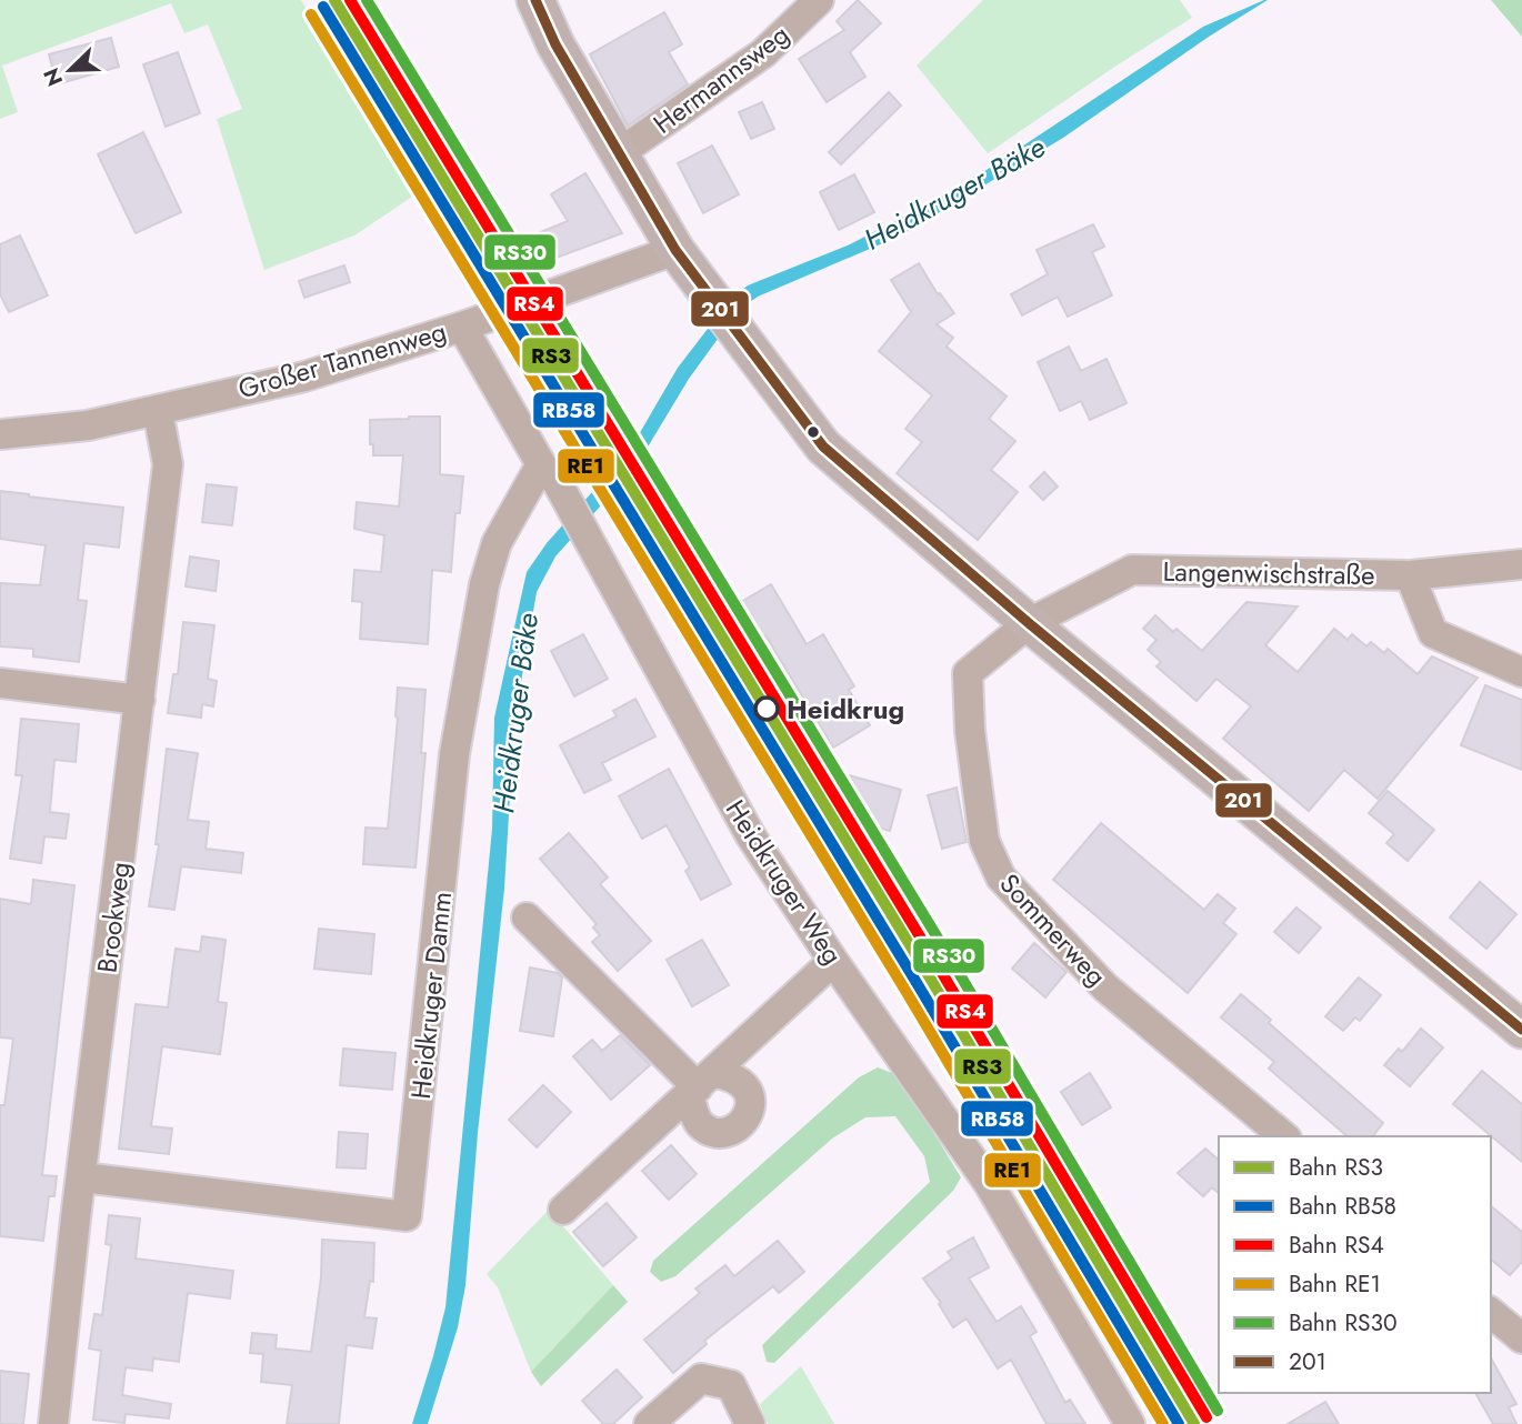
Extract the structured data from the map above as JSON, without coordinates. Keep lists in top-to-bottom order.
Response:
{
  "streets": {
    "street": [
      "Hermannsweg",
      "Großer Tannenweg",
      "Langenwischstraße",
      "Heidkruger Weg",
      "Brookweg",
      "Sommerweg",
      "Heidkruger Damm"
    ]
  },
  "crossings": [
    ["Großer Tannenweg", "Heidkruger Weg"],
    ["Großer Tannenweg", "Brookweg"],
    ["Langenwischstraße", "Sommerweg"],
    ["Heidkruger Weg", "Heidkruger Damm"],
    ["Brookweg", "Heidkruger Damm"]
  ],
  "water": ["Heidkruger Bäke"],
  "places": ["Heidkrug"],
  "lines": [
    "rail line RS3",
    "rail line RS4",
    "rail line RS30",
    "transit line 201",
    "rail line RB58",
    "rail line RE1"
  ],
  "legend": [
    "Bahn RS3",
    "Bahn RB58",
    "Bahn RS4",
    "Bahn RE1",
    "Bahn RS30",
    "201"
  ],
  "north": "bottom left"
}
